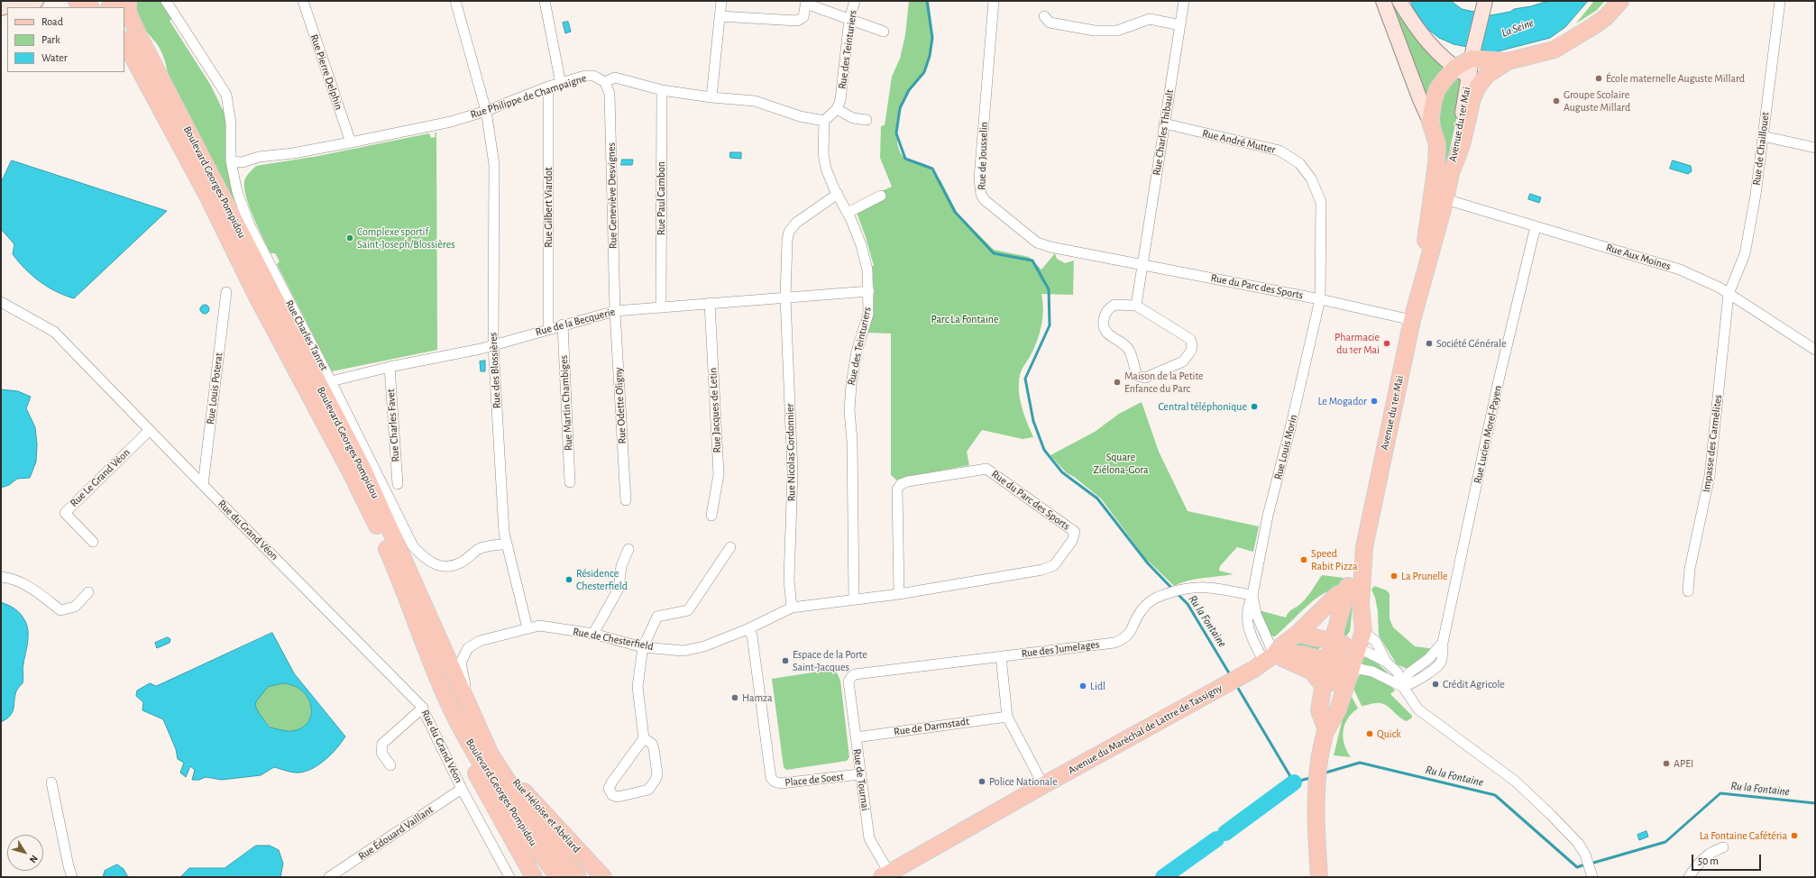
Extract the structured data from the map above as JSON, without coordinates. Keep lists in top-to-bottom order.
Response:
{
  "streets": {
    "main road": [
      "Avenue du 1er Mai",
      "Boulevard Georges Pompidou",
      "Avenue du Maréchal de Lattre de Tassigny",
      "Rue Héloïse et Abélard"
    ],
    "street": [
      "Rue des Teinturiers",
      "Rue Pierre Delphin",
      "Rue Philippe de Champaigne",
      "Rue Charles Thibault",
      "Rue André Mutter",
      "Rue de Chaillouet",
      "Rue de Jousselin",
      "Rue Geneviève Desvignes",
      "Rue Paul Cambon",
      "Rue Gilbert Viardot",
      "Rue Aux Moines",
      "Rue du Parc des Sports",
      "Rue de la Becquerie",
      "Rue Charles Tanret",
      "Rue des Blossières",
      "Rue Louis Poterat",
      "Rue Martin Chambiges",
      "Rue Odette Oligny",
      "Rue Jacques de Letin",
      "Rue Charles Favet",
      "Rue Lucien Morel-Payen",
      "Impasse des Carmélites",
      "Rue Louis Morin",
      "Rue Nicolas Cordonnier",
      "Rue Le Grand Véon",
      "Rue du Grand Véon",
      "Rue de Chesterfield",
      "Rue des Jumelages",
      "Rue de Darmstadt",
      "Place de Soest",
      "Rue de Tournai",
      "Rue Édouard Vaillant"
    ]
  },
  "crossings": [
    ["Rue des Teinturiers", "Rue de la Becquerie"],
    ["Rue des Teinturiers", "Rue Nicolas Cordonnier"],
    ["Rue des Teinturiers", "Rue de Chesterfield"],
    ["Rue Pierre Delphin", "Rue Philippe de Champaigne"],
    ["Rue Philippe de Champaigne", "Rue Geneviève Desvignes"],
    ["Rue Philippe de Champaigne", "Rue Gilbert Viardot"],
    ["Rue Philippe de Champaigne", "Rue Charles Tanret"],
    ["Rue Philippe de Champaigne", "Rue des Blossières"],
    ["Avenue du 1er Mai", "Rue Aux Moines"],
    ["Avenue du 1er Mai", "Rue du Parc des Sports"],
    ["Avenue du 1er Mai", "Avenue du Maréchal de Lattre de Tassigny"],
    ["Rue Charles Thibault", "Rue André Mutter"],
    ["Rue Charles Thibault", "Rue de Jousselin"],
    ["Rue Charles Thibault", "Rue du Parc des Sports"],
    ["Rue André Mutter", "Rue du Parc des Sports"],
    ["Rue André Mutter", "Rue Louis Morin"],
    ["Rue de Chaillouet", "Rue Aux Moines"],
    ["Rue de Chaillouet", "Impasse des Carmélites"],
    ["Rue de Jousselin", "Rue du Parc des Sports"],
    ["Boulevard Georges Pompidou", "Rue de Chesterfield"],
    ["Boulevard Georges Pompidou", "Rue Héloïse et Abélard"],
    ["Rue Geneviève Desvignes", "Rue de la Becquerie"],
    ["Rue Geneviève Desvignes", "Rue Odette Oligny"],
    ["Rue Paul Cambon", "Rue de la Becquerie"],
    ["Rue Gilbert Viardot", "Rue de la Becquerie"],
    ["Rue Aux Moines", "Rue Lucien Morel-Payen"],
    ["Rue Aux Moines", "Impasse des Carmélites"],
    ["Rue du Parc des Sports", "Rue Louis Morin"],
    ["Rue du Parc des Sports", "Rue de Chesterfield"],
    ["Rue de la Becquerie", "Rue Charles Tanret"],
    ["Rue de la Becquerie", "Rue des Blossières"],
    ["Rue de la Becquerie", "Rue Martin Chambiges"],
    ["Rue de la Becquerie", "Rue Odette Oligny"],
    ["Rue de la Becquerie", "Rue Jacques de Letin"],
    ["Rue de la Becquerie", "Rue Charles Favet"],
    ["Rue de la Becquerie", "Rue Nicolas Cordonnier"],
    ["Rue Charles Tanret", "Rue des Blossières"],
    ["Rue des Blossières", "Rue de Chesterfield"],
    ["Rue Louis Poterat", "Rue du Grand Véon"],
    ["Rue Louis Morin", "Rue des Jumelages"],
    ["Rue Louis Morin", "Avenue du Maréchal de Lattre de Tassigny"],
    ["Rue Nicolas Cordonnier", "Rue de Chesterfield"],
    ["Rue Le Grand Véon", "Rue du Grand Véon"],
    ["Rue du Grand Véon", "Rue Édouard Vaillant"],
    ["Rue de Chesterfield", "Place de Soest"],
    ["Rue des Jumelages", "Rue de Tournai"],
    ["Rue de Darmstadt", "Rue de Tournai"],
    ["Avenue du Maréchal de Lattre de Tassigny", "Rue de Tournai"],
    ["Place de Soest", "Rue de Tournai"]
  ],
  "water": ["La Seine", "Ru la Fontaine"],
  "parks": ["Parc La Fontaine", "Square Ziélona-Gora"],
  "places": [
    "École maternelle Auguste Millard",
    "Groupe Scolaire Auguste Millard",
    "Complexe sportif Saint-Joseph/Blossières",
    "Pharmacie du 1er Mai",
    "Société Générale",
    "Maison de la Petite Enfance du Parc",
    "Le Mogador",
    "Central téléphonique",
    "Speed Rabit Pizza",
    "La Prunelle",
    "Résidence Chesterfield",
    "Espace de la Porte Saint-Jacques",
    "Crédit Agricole",
    "Lidl",
    "Hamza",
    "Quick",
    "APEI",
    "Police Nationale",
    "La Fontaine Cafétéria"
  ],
  "legend": ["Road", "Park", "Water"],
  "scale_bar": "50 m",
  "north": "bottom right"
}
